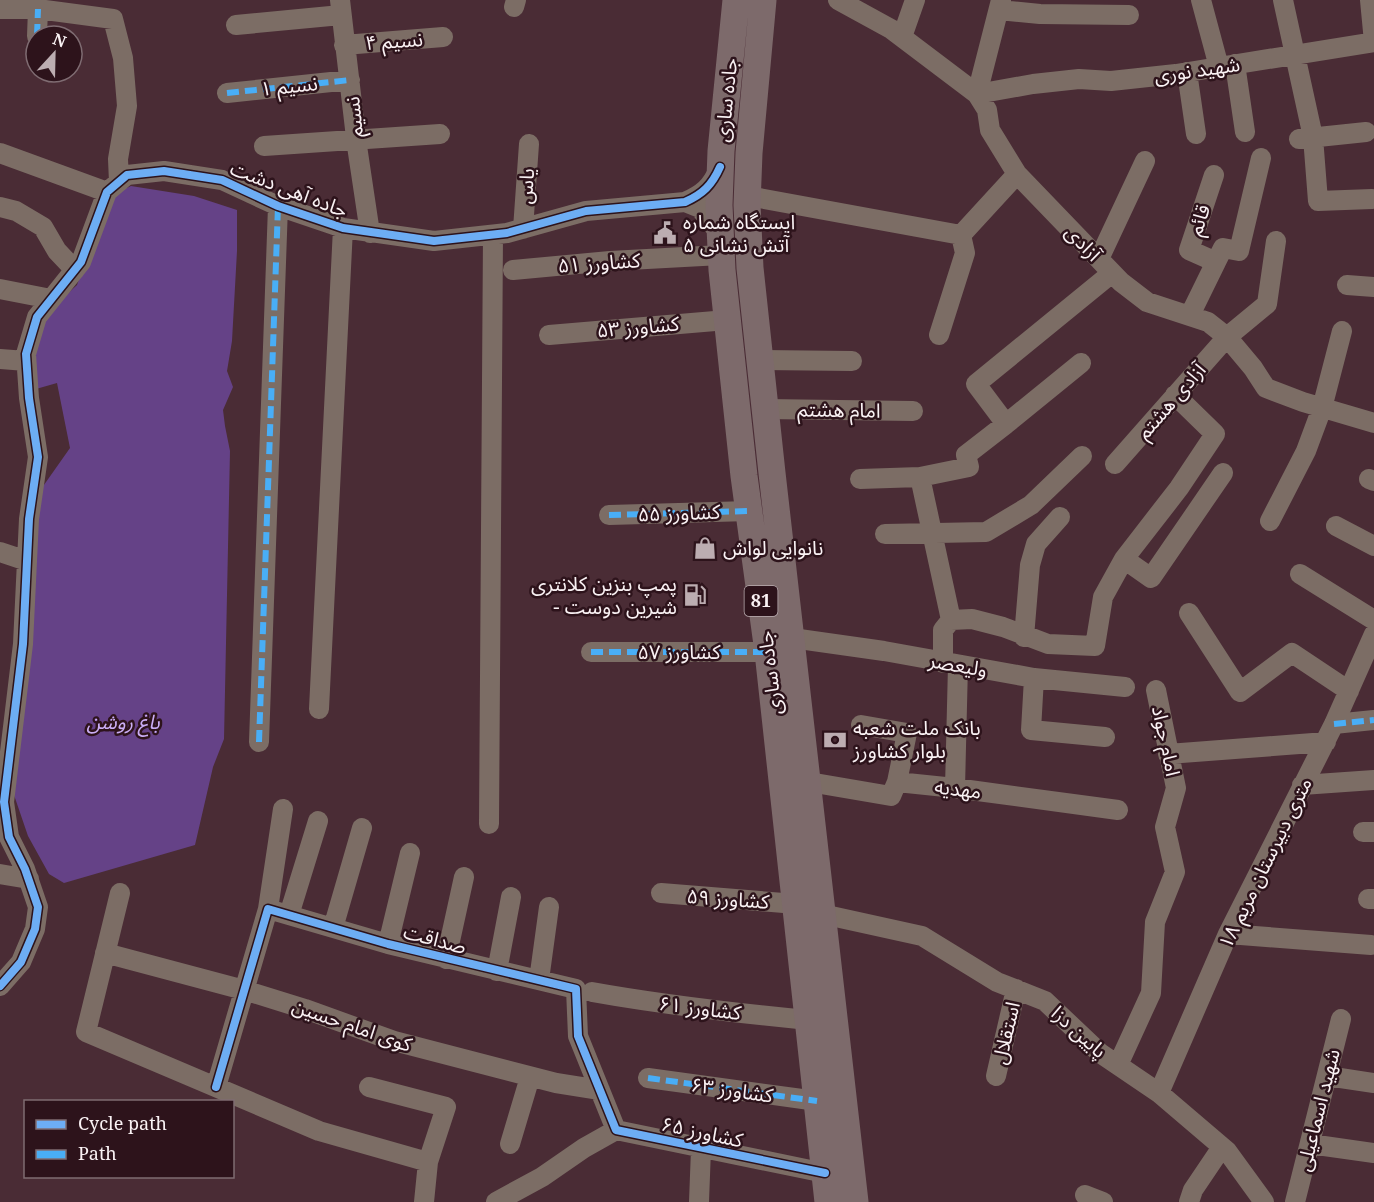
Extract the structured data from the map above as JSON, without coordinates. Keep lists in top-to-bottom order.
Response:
{
  "streets": {
    "highway": ["جاده ساری", "81"],
    "street": [
      "نسیم ۴",
      "شهید نوری",
      "نسیم ۱",
      "نسیم",
      "یاس",
      "جاده آهی دشت",
      "قائم",
      "آزادی",
      "کشاورز ۵۱",
      "کشاورز ۵۳",
      "آزادی هشتم",
      "امام هشتم",
      "کشاورز ۵۵",
      "کشاورز ۵۷",
      "ولیعصر",
      "امام جواد",
      "مهدیه",
      "۱۸ متری دبیرستان مریم",
      "کشاورز ۵۹",
      "صداقت",
      "کشاورز ۶۱",
      "کوی امام حسین",
      "پایین دزا",
      "استقلال",
      "کشاورز ۶۳",
      "شهید اسماعیلی",
      "کشاورز ۶۵"
    ]
  },
  "crossings": [
    ["نسیم ۴", "نسیم"],
    ["شهید نوری", "آزادی"],
    ["نسیم ۱", "نسیم"],
    ["جاده ساری", "کشاورز ۵۱"],
    ["جاده ساری", "کشاورز ۵۳"],
    ["جاده ساری", "امام هشتم"],
    ["جاده ساری", "کشاورز ۵۵"],
    ["جاده ساری", "کشاورز ۵۷"],
    ["جاده ساری", "ولیعصر"],
    ["جاده ساری", "کشاورز ۵۹"],
    ["جاده ساری", "کشاورز ۶۱"],
    ["جاده ساری", "پایین دزا"],
    ["جاده ساری", "کشاورز ۶۳"],
    ["جاده ساری", "کشاورز ۶۵"],
    ["نسیم", "جاده آهی دشت"],
    ["یاس", "جاده آهی دشت"],
    ["قائم", "آزادی"],
    ["آزادی", "آزادی هشتم"],
    ["امام جواد", "پایین دزا"],
    ["۱۸ متری دبیرستان مریم", "پایین دزا"],
    ["صداقت", "کوی امام حسین"],
    ["پایین دزا", "استقلال"]
  ],
  "parks": ["باغ روشن"],
  "places": {
    "public building": ["ایستگاه شماره ۵ آتش نشانی"],
    "shop": ["نانوایی لواش"],
    "fuel station": ["پمپ بنزین کلانتری - شیرین دوست"],
    "bank": ["بانک ملت شعبه بلوار کشاورز"]
  },
  "legend": ["Cycle path", "Path"],
  "north": "top"
}
